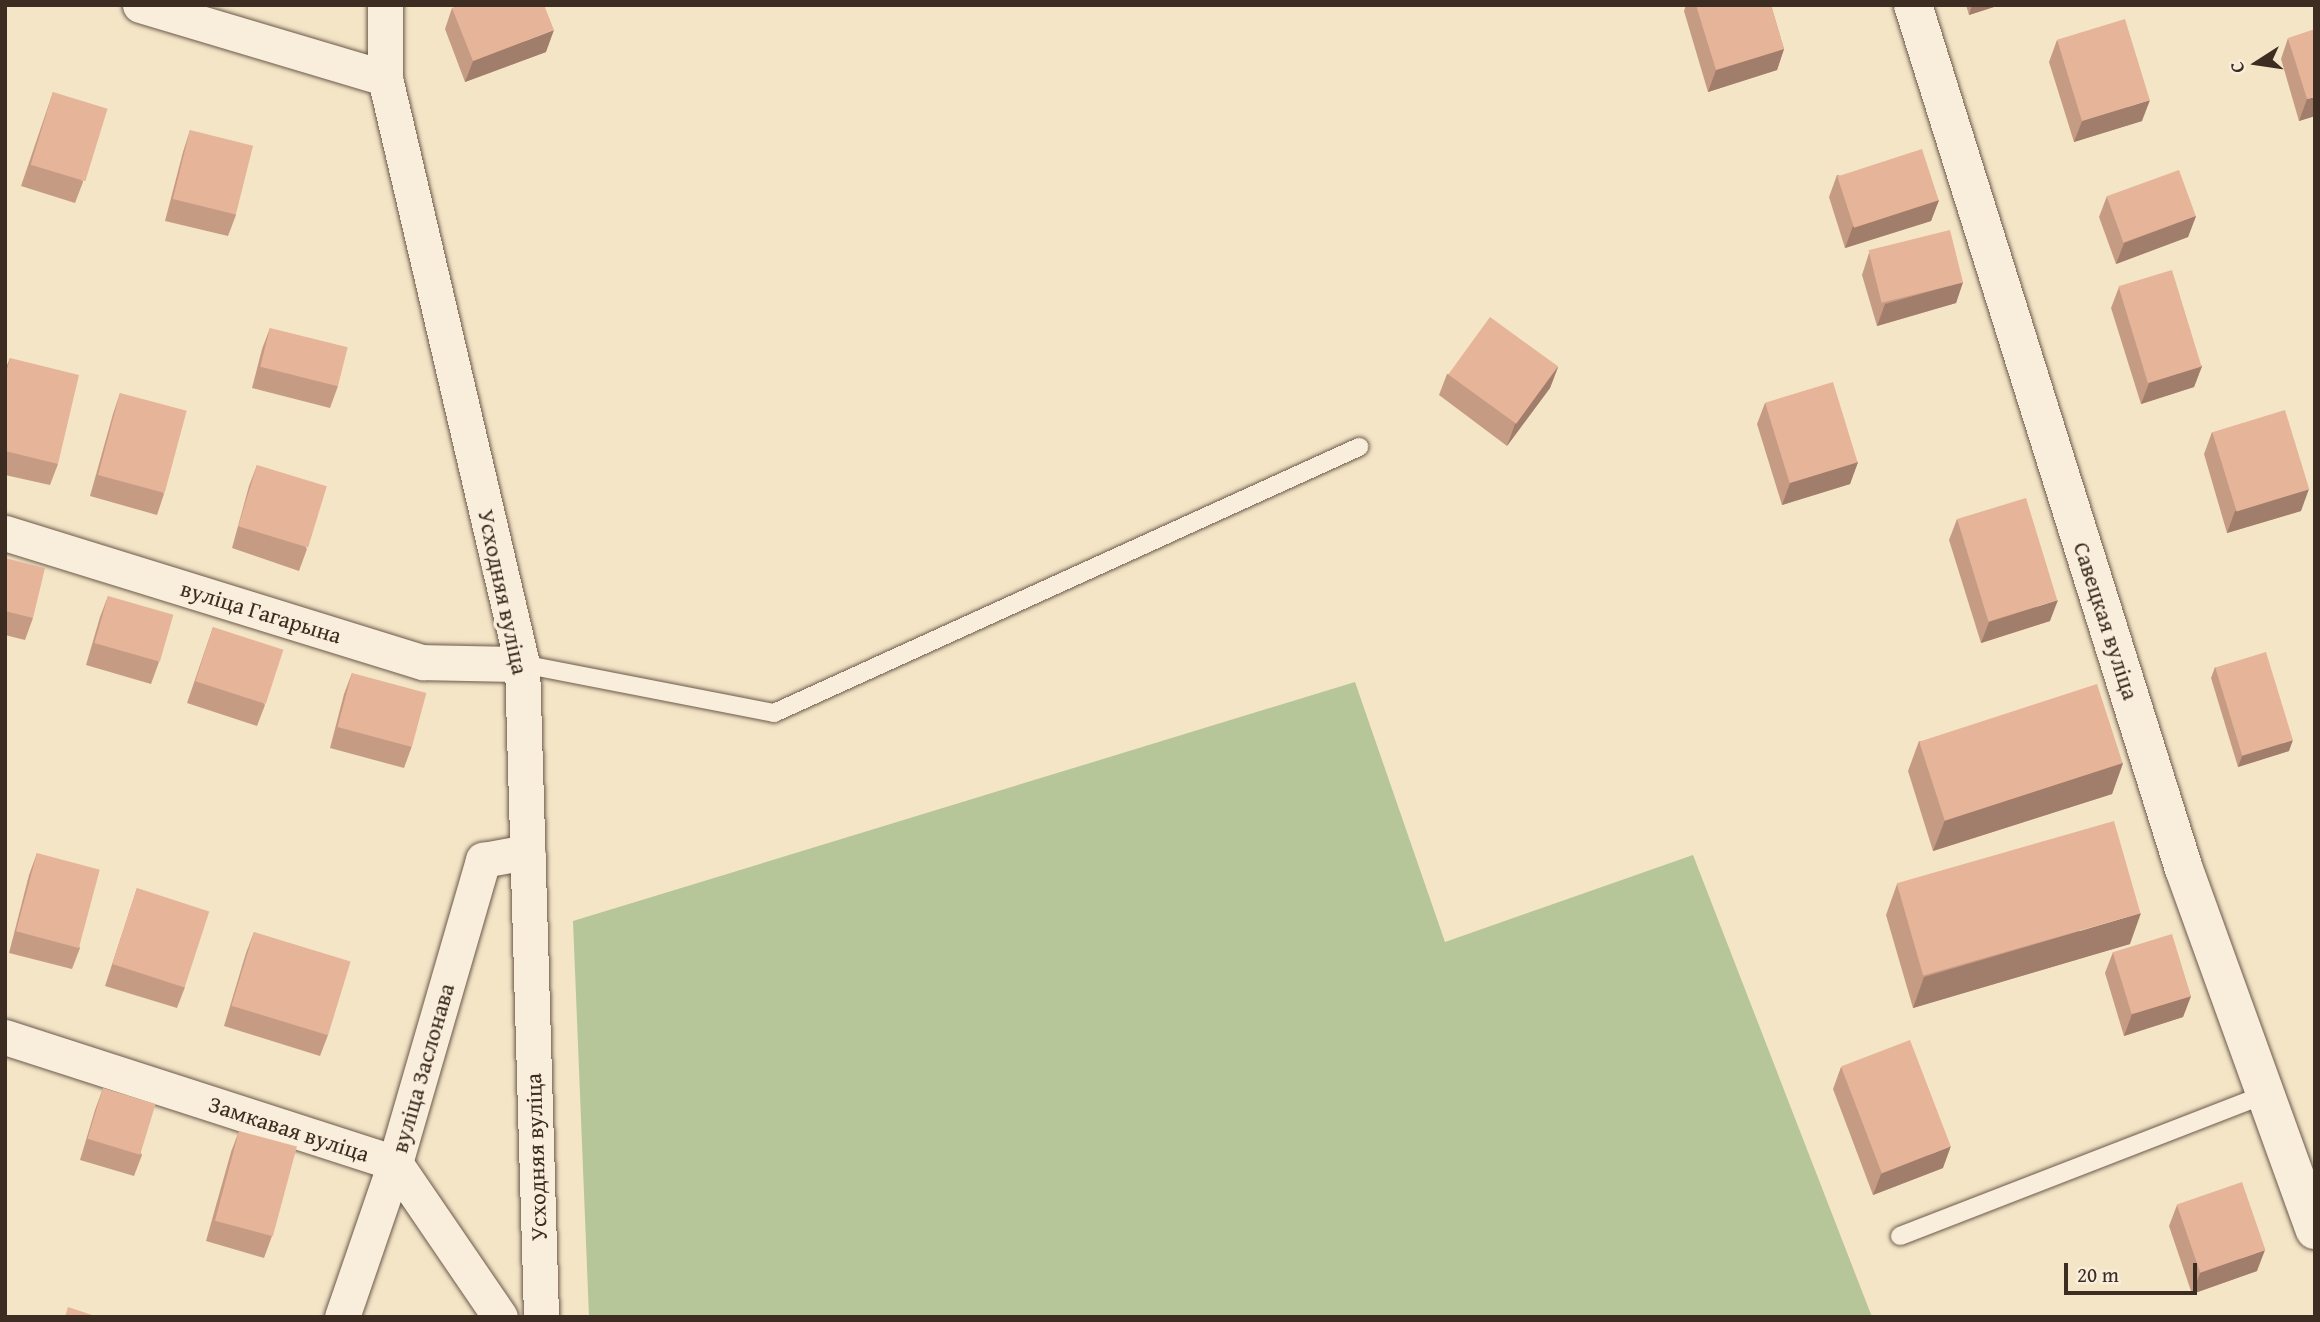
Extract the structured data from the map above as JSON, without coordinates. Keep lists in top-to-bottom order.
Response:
{
  "streets": {
    "street": [
      "Усходняя вуліца",
      "вуліца Гагарына",
      "Савецкая вуліца",
      "вуліца Заслонава",
      "Замкавая вуліца"
    ]
  },
  "crossings": [
    ["Усходняя вуліца", "вуліца Гагарына"],
    ["Усходняя вуліца", "вуліца Заслонава"],
    ["вуліца Заслонава", "Замкавая вуліца"]
  ],
  "scale_bar": "20 m",
  "north": "left"
}
